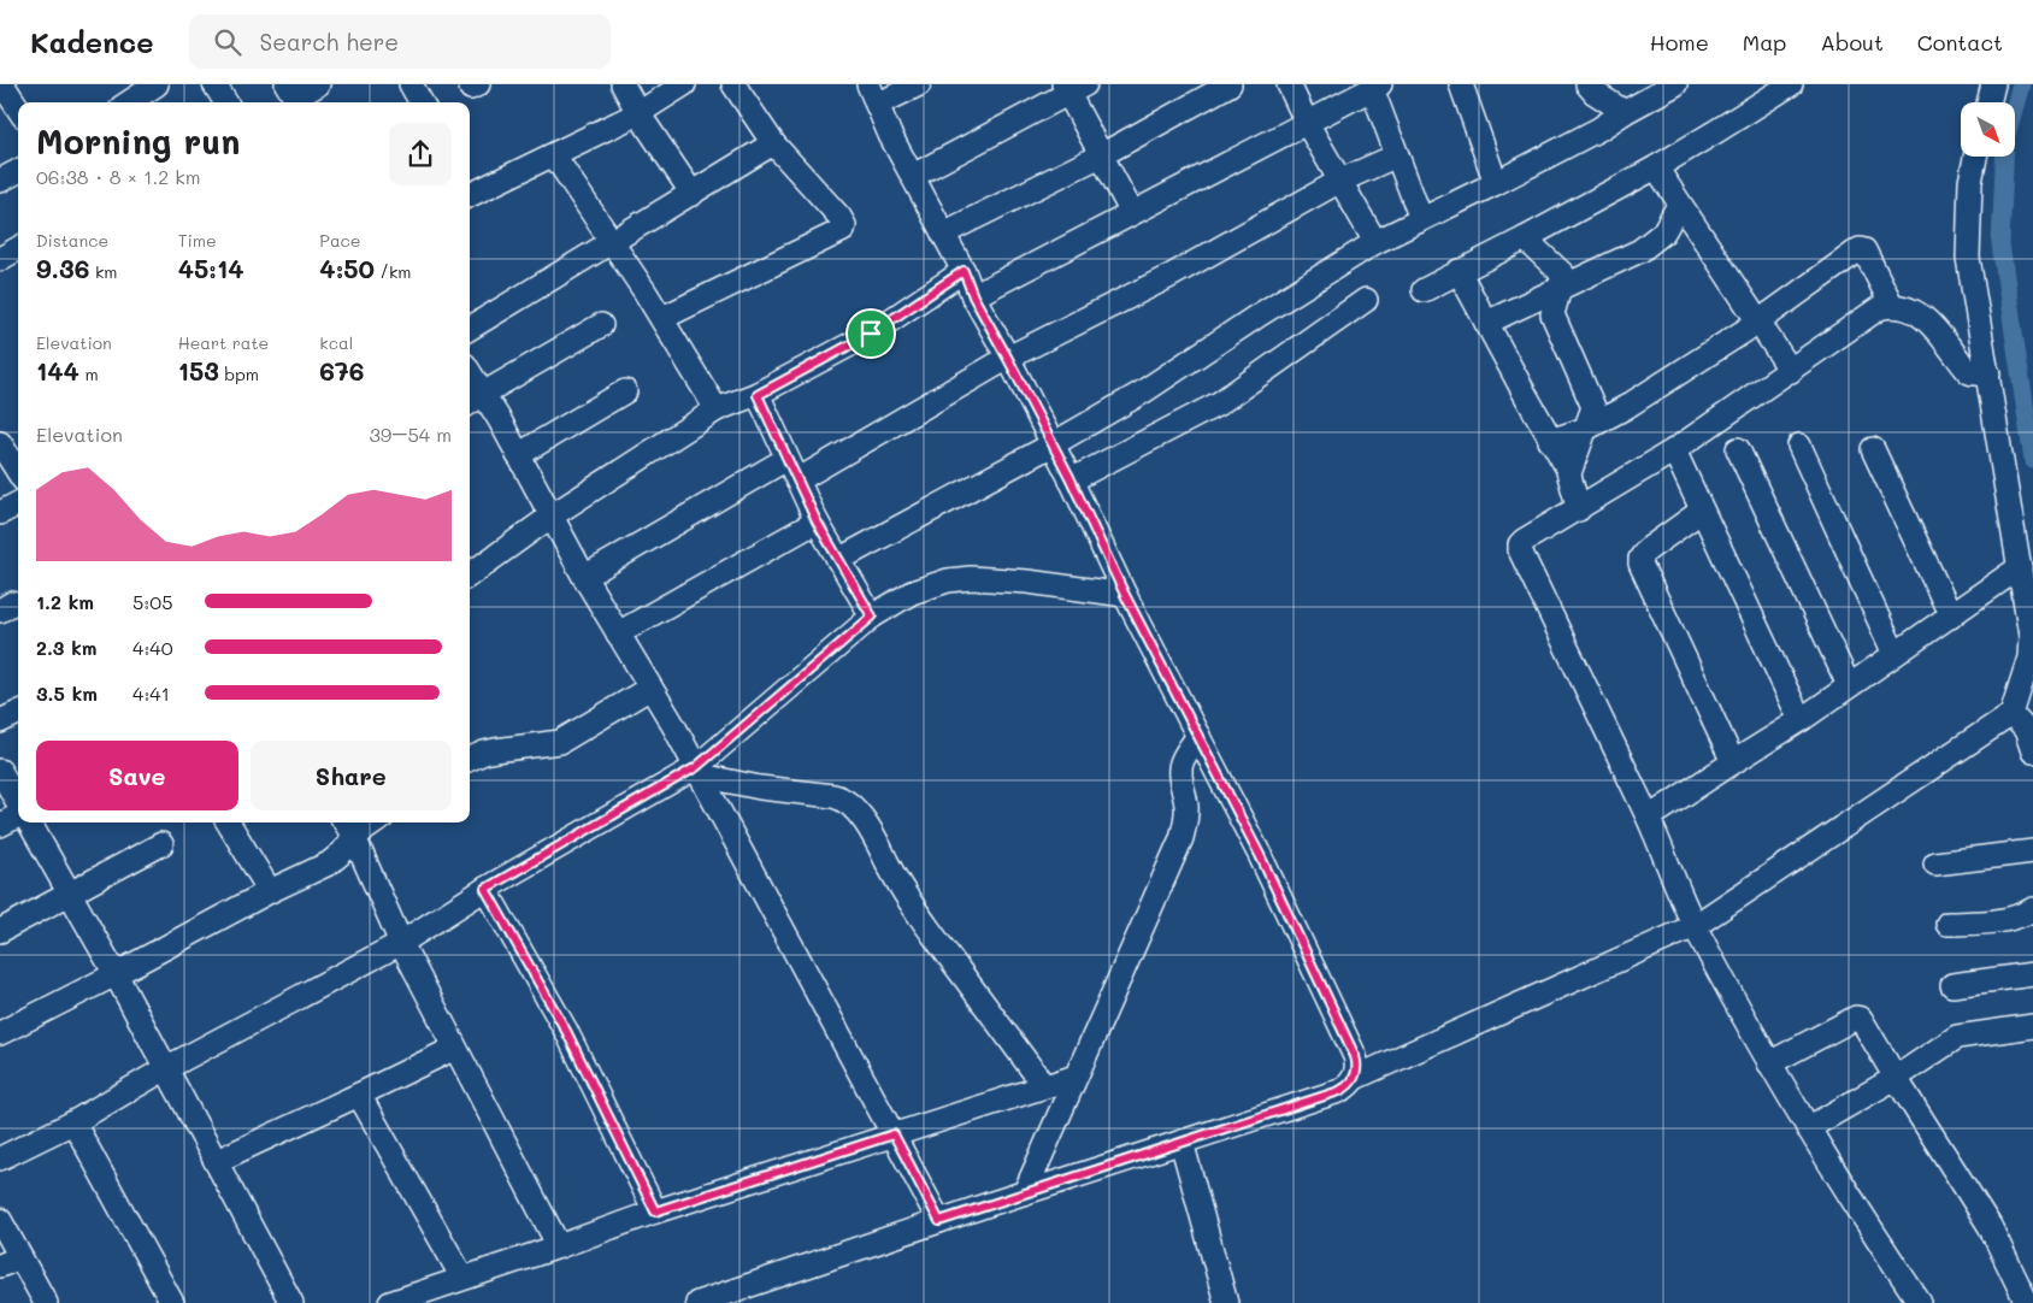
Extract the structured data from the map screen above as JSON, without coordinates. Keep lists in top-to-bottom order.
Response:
{
  "north": "bottom right",
  "page": {
    "header": "Kadence",
    "search": "Search here",
    "nav": [
      "Home",
      "Map",
      "About",
      "Contact"
    ],
    "heading": ["Morning run", "06:38 · 8 × 1.2 km"],
    "stats": [
      ["Distance", "9.36 km"],
      ["Time", "45:14"],
      ["Pace", "4:50 /km"],
      ["Elevation", "144 m"],
      ["Heart rate", "153 bpm"],
      ["kcal", "676"]
    ],
    "chart": ["Elevation", "39–54 m"],
    "list": [
      {
        "name": "1.2 km",
        "note": "5:05"
      },
      {
        "name": "2.3 km",
        "note": "4:40"
      },
      {
        "name": "3.5 km",
        "note": "4:41"
      }
    ],
    "buttons": ["Save", "Share"]
  }
}
